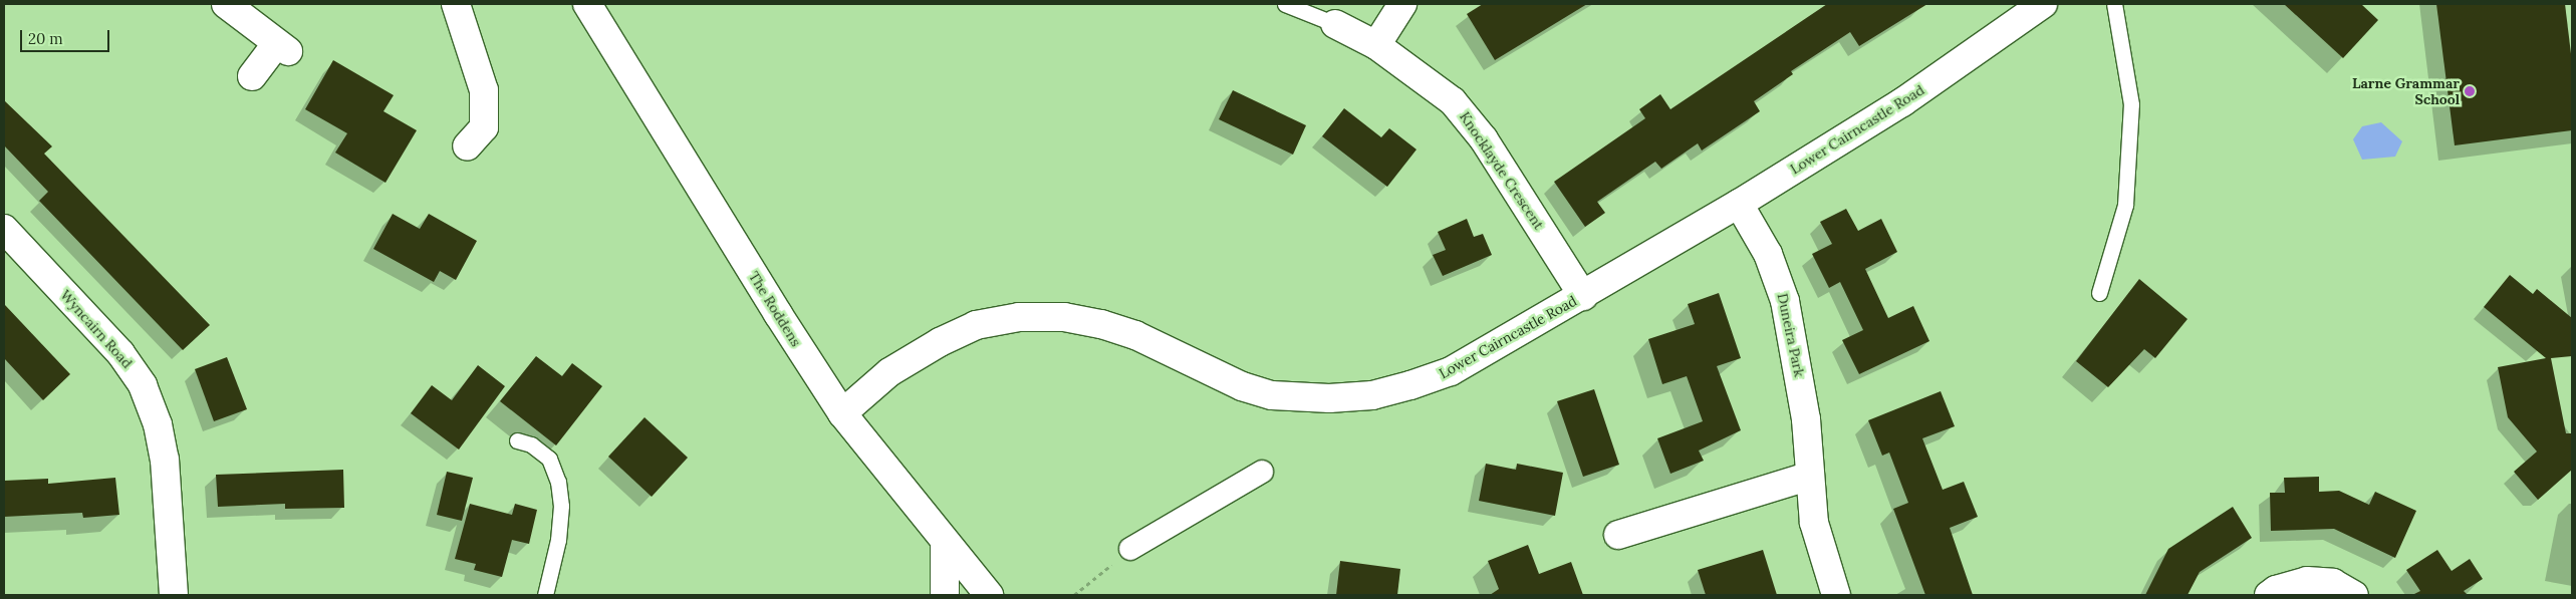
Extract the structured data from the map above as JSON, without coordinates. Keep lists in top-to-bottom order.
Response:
{
  "streets": {
    "street": [
      "Lower Cairncastle Road",
      "Knocklayde Crescent",
      "The Roddens",
      "Wyncairn Road",
      "Duneira Park"
    ]
  },
  "crossings": [
    ["Lower Cairncastle Road", "Knocklayde Crescent"],
    ["Lower Cairncastle Road", "The Roddens"],
    ["Lower Cairncastle Road", "Duneira Park"]
  ],
  "places": ["Larne Grammar School"],
  "scale_bar": "20 m"
}
